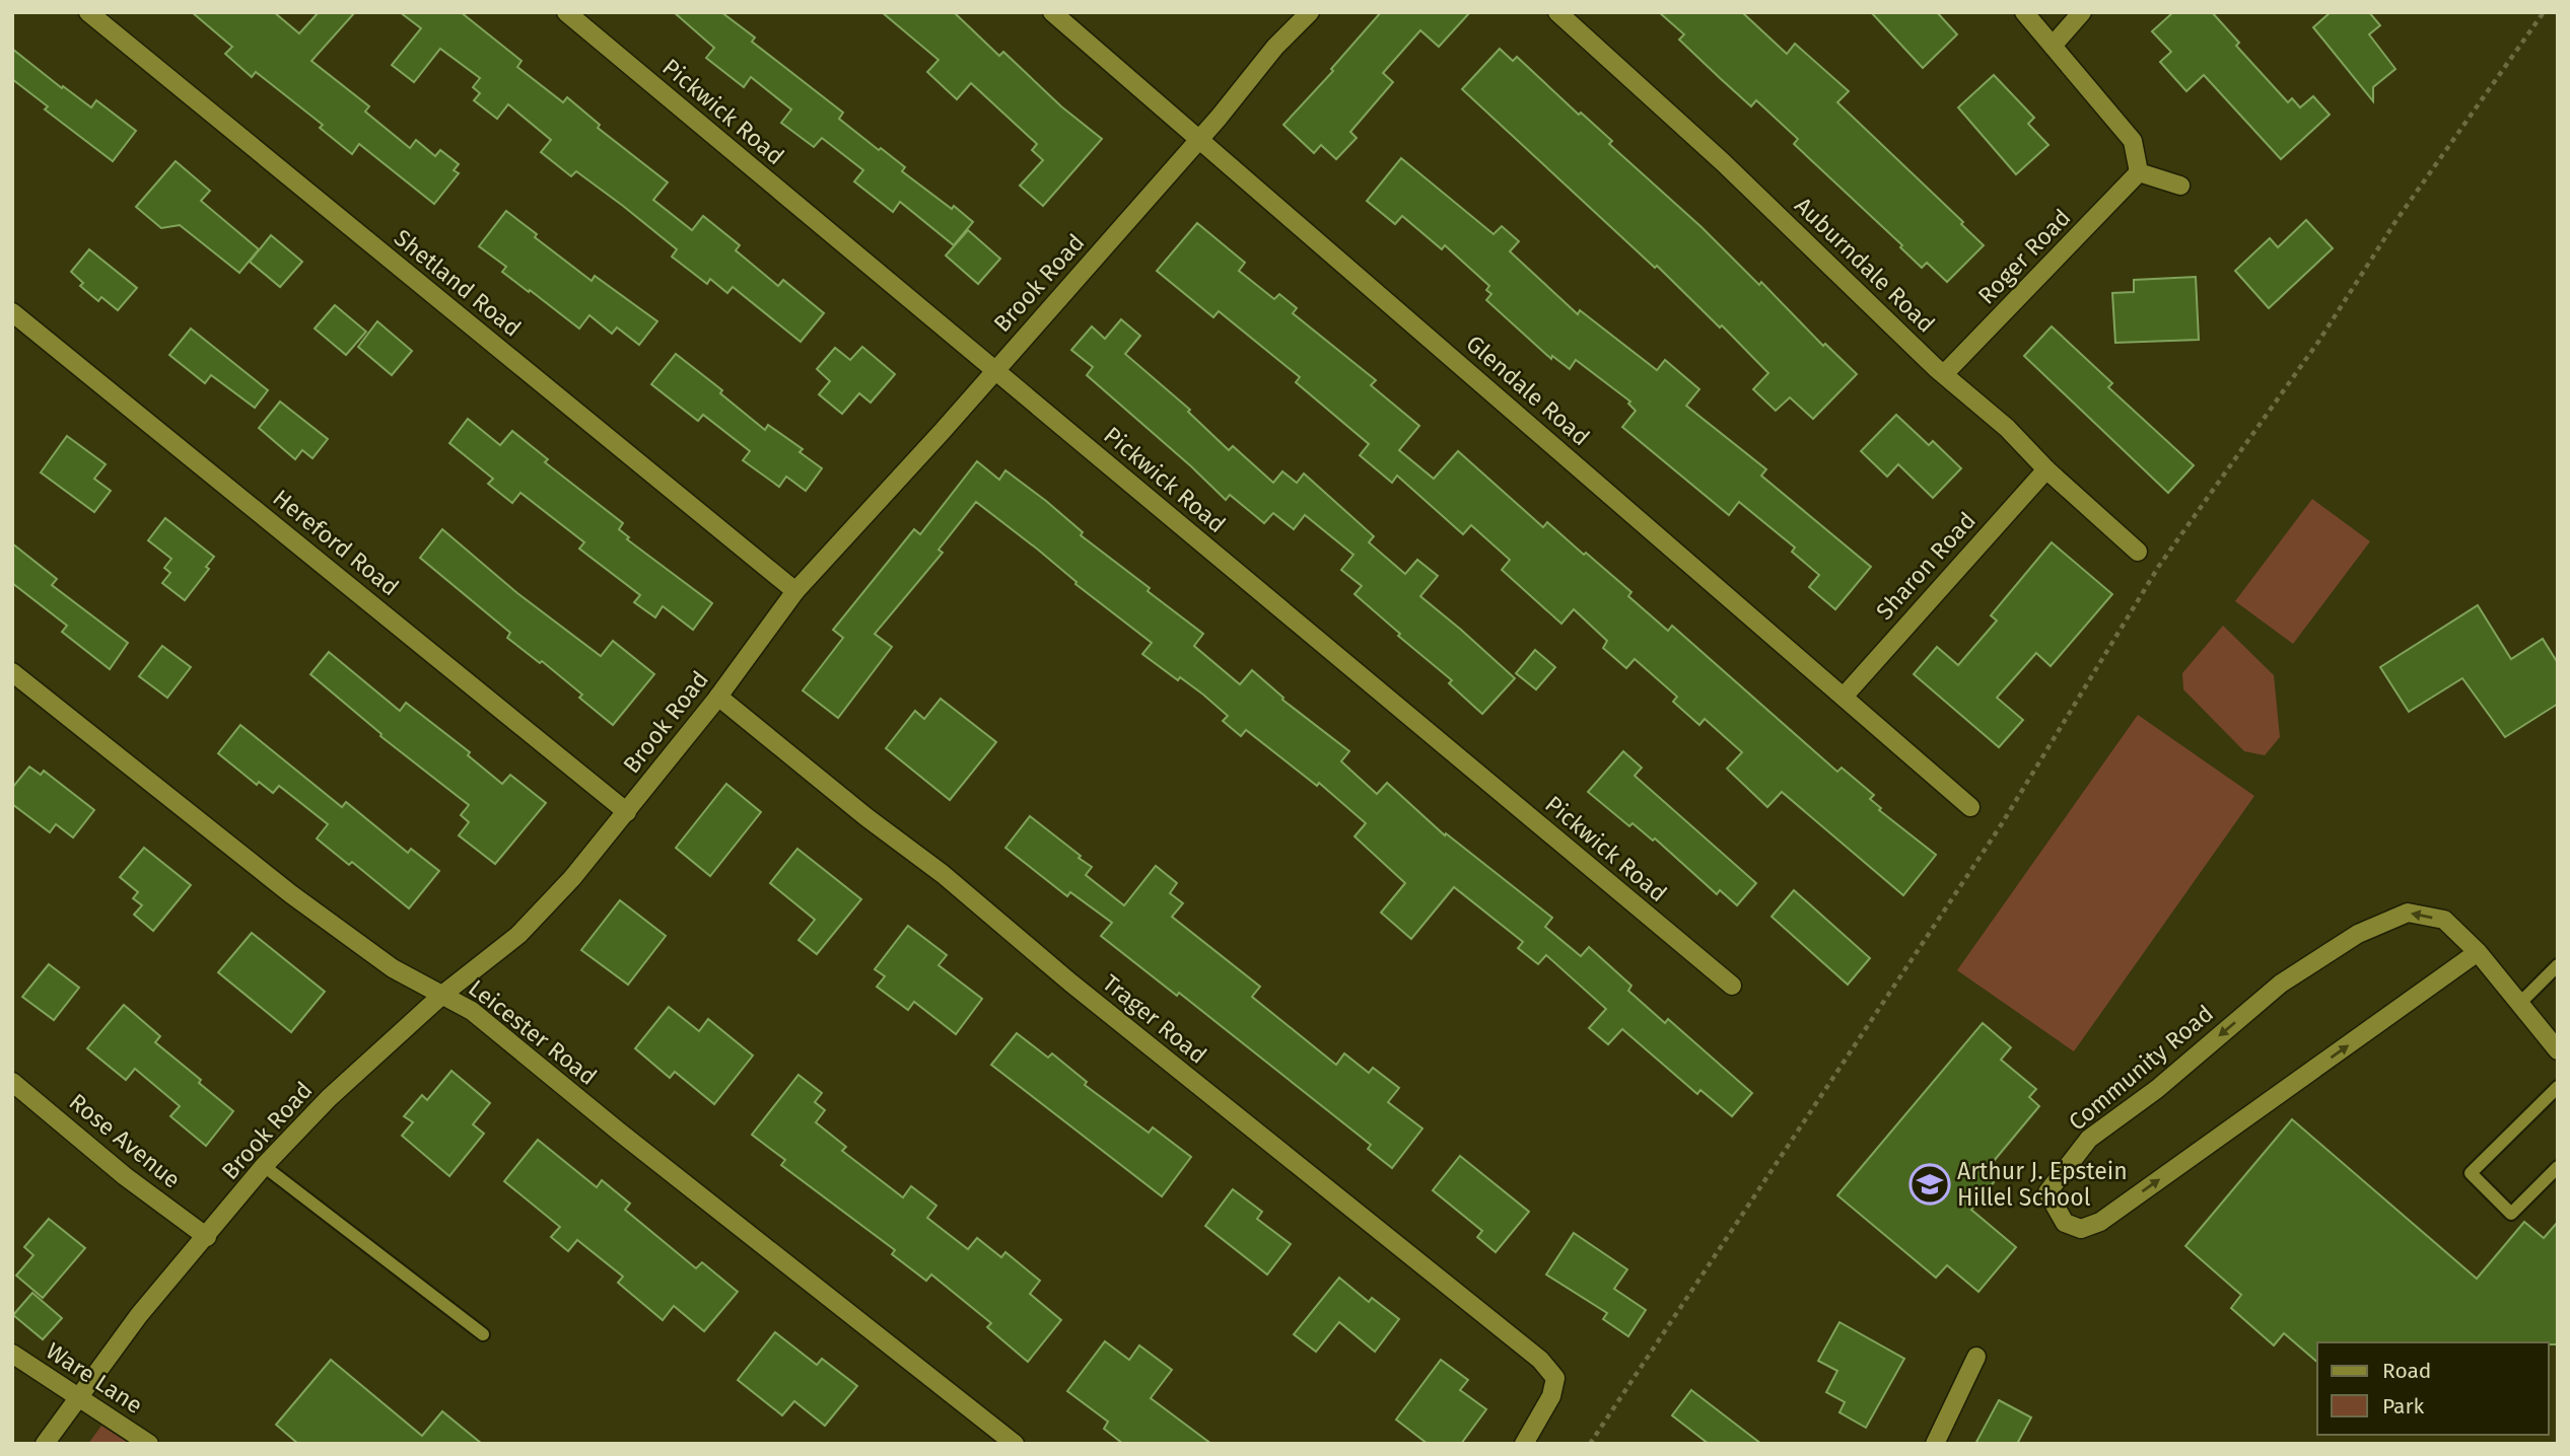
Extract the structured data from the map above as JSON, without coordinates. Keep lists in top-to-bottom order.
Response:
{
  "streets": {
    "street": [
      "Pickwick Road",
      "Roger Road",
      "Auburndale Road",
      "Shetland Road",
      "Brook Road",
      "Glendale Road",
      "Hereford Road",
      "Sharon Road",
      "Trager Road",
      "Leicester Road",
      "Community Road",
      "Rose Avenue",
      "Ware Lane"
    ]
  },
  "crossings": [
    ["Pickwick Road", "Brook Road"],
    ["Roger Road", "Auburndale Road"],
    ["Auburndale Road", "Sharon Road"],
    ["Shetland Road", "Brook Road"],
    ["Brook Road", "Glendale Road"],
    ["Brook Road", "Hereford Road"],
    ["Brook Road", "Trager Road"],
    ["Brook Road", "Leicester Road"],
    ["Brook Road", "Rose Avenue"],
    ["Brook Road", "Ware Lane"],
    ["Glendale Road", "Sharon Road"]
  ],
  "places": {
    "school or university": ["Arthur J. Epstein Hillel School"]
  },
  "legend": ["Road", "Park"]
}
